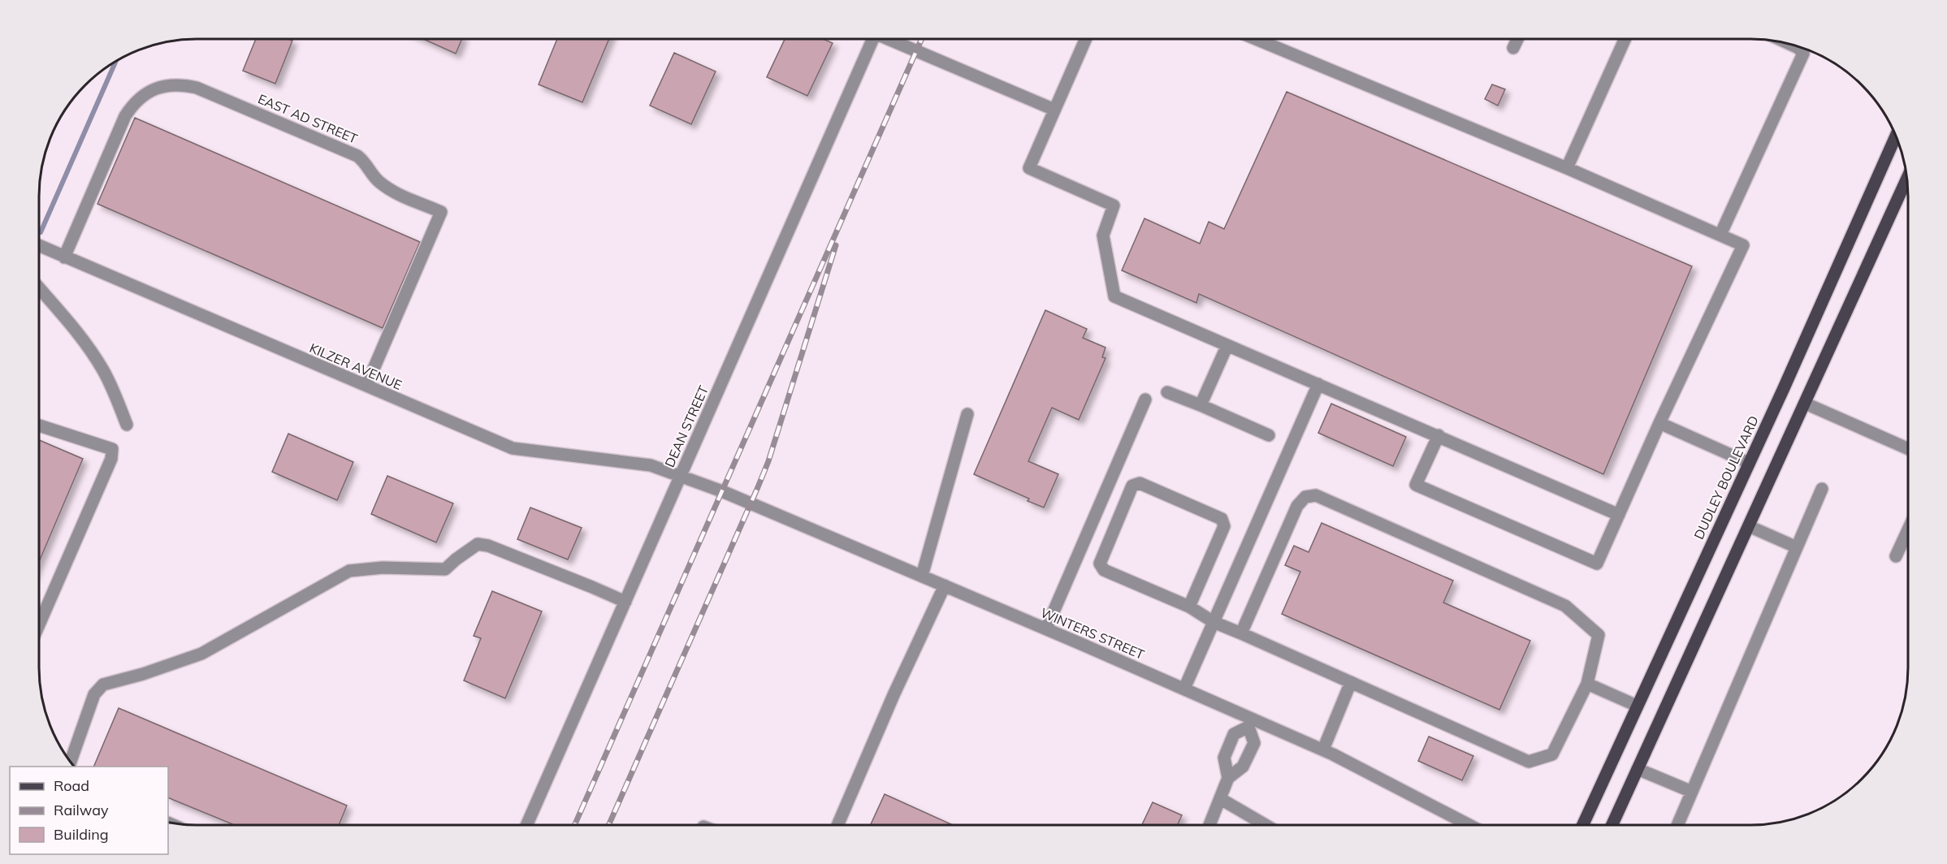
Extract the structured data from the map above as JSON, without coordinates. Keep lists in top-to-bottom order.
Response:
{
  "streets": {
    "main road": ["DUDLEY BOULEVARD"],
    "street": [
      "EAST AD STREET",
      "KILZER AVENUE",
      "DEAN STREET",
      "WINTERS STREET"
    ]
  },
  "crossings": [
    ["EAST AD STREET", "KILZER AVENUE"],
    ["KILZER AVENUE", "DEAN STREET"],
    ["KILZER AVENUE", "WINTERS STREET"],
    ["DEAN STREET", "WINTERS STREET"]
  ],
  "legend": ["Road", "Railway", "Building"]
}
